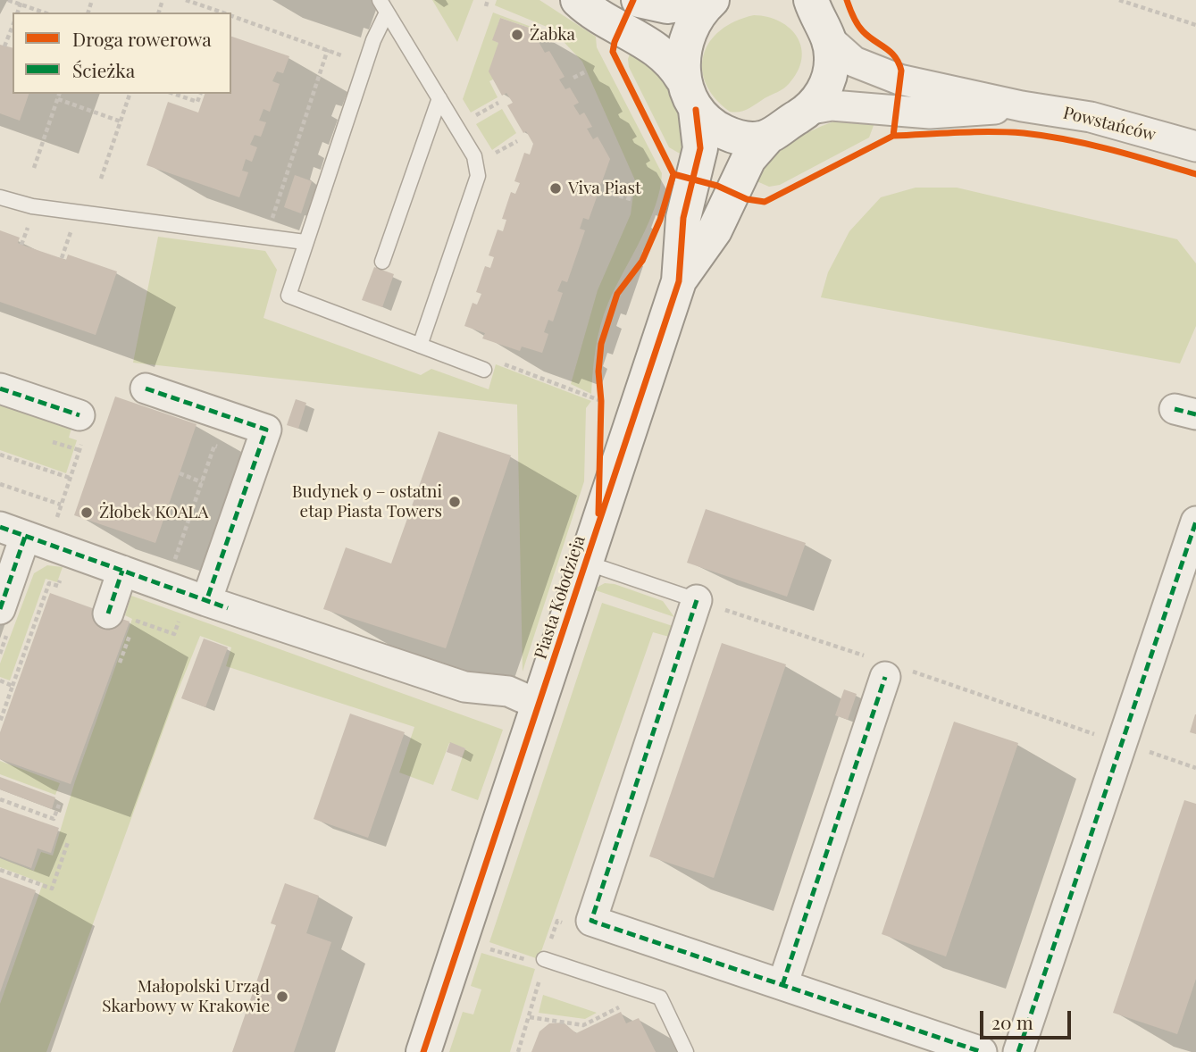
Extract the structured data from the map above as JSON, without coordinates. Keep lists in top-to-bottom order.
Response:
{
  "streets": {
    "street": ["Powstańców", "Piasta Kołodzieja"]
  },
  "crossings": [
    ["Powstańców", "Piasta Kołodzieja"]
  ],
  "places": [
    "Żabka",
    "Viva Piast",
    "Budynek 9 – ostatni etap Piasta Towers",
    "Żłobek KOALA",
    "Małopolski Urząd Skarbowy w Krakowie"
  ],
  "legend": ["Droga rowerowa", "Ścieżka"],
  "scale_bar": "20 m"
}
